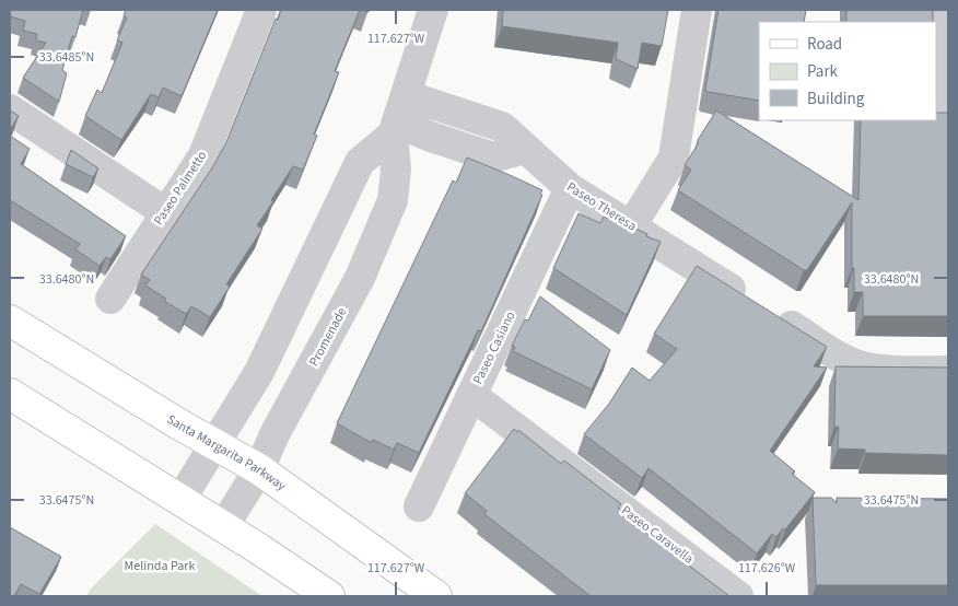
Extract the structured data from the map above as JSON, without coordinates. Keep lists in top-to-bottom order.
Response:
{
  "streets": {
    "main road": ["Santa Margarita Parkway"],
    "street": [
      "Paseo Palmetto",
      "Paseo Theresa",
      "Promenade",
      "Paseo Casiano",
      "Paseo Caravella"
    ]
  },
  "crossings": [
    ["Paseo Theresa", "Promenade"],
    ["Paseo Theresa", "Paseo Casiano"],
    ["Promenade", "Santa Margarita Parkway"],
    ["Paseo Casiano", "Paseo Caravella"]
  ],
  "parks": ["Melinda Park"],
  "legend": ["Road", "Park", "Building"],
  "coordinates": [
    "117.627°W",
    "33.6485°N",
    "33.6480°N",
    "33.6475°N",
    "117.626°W"
  ]
}
